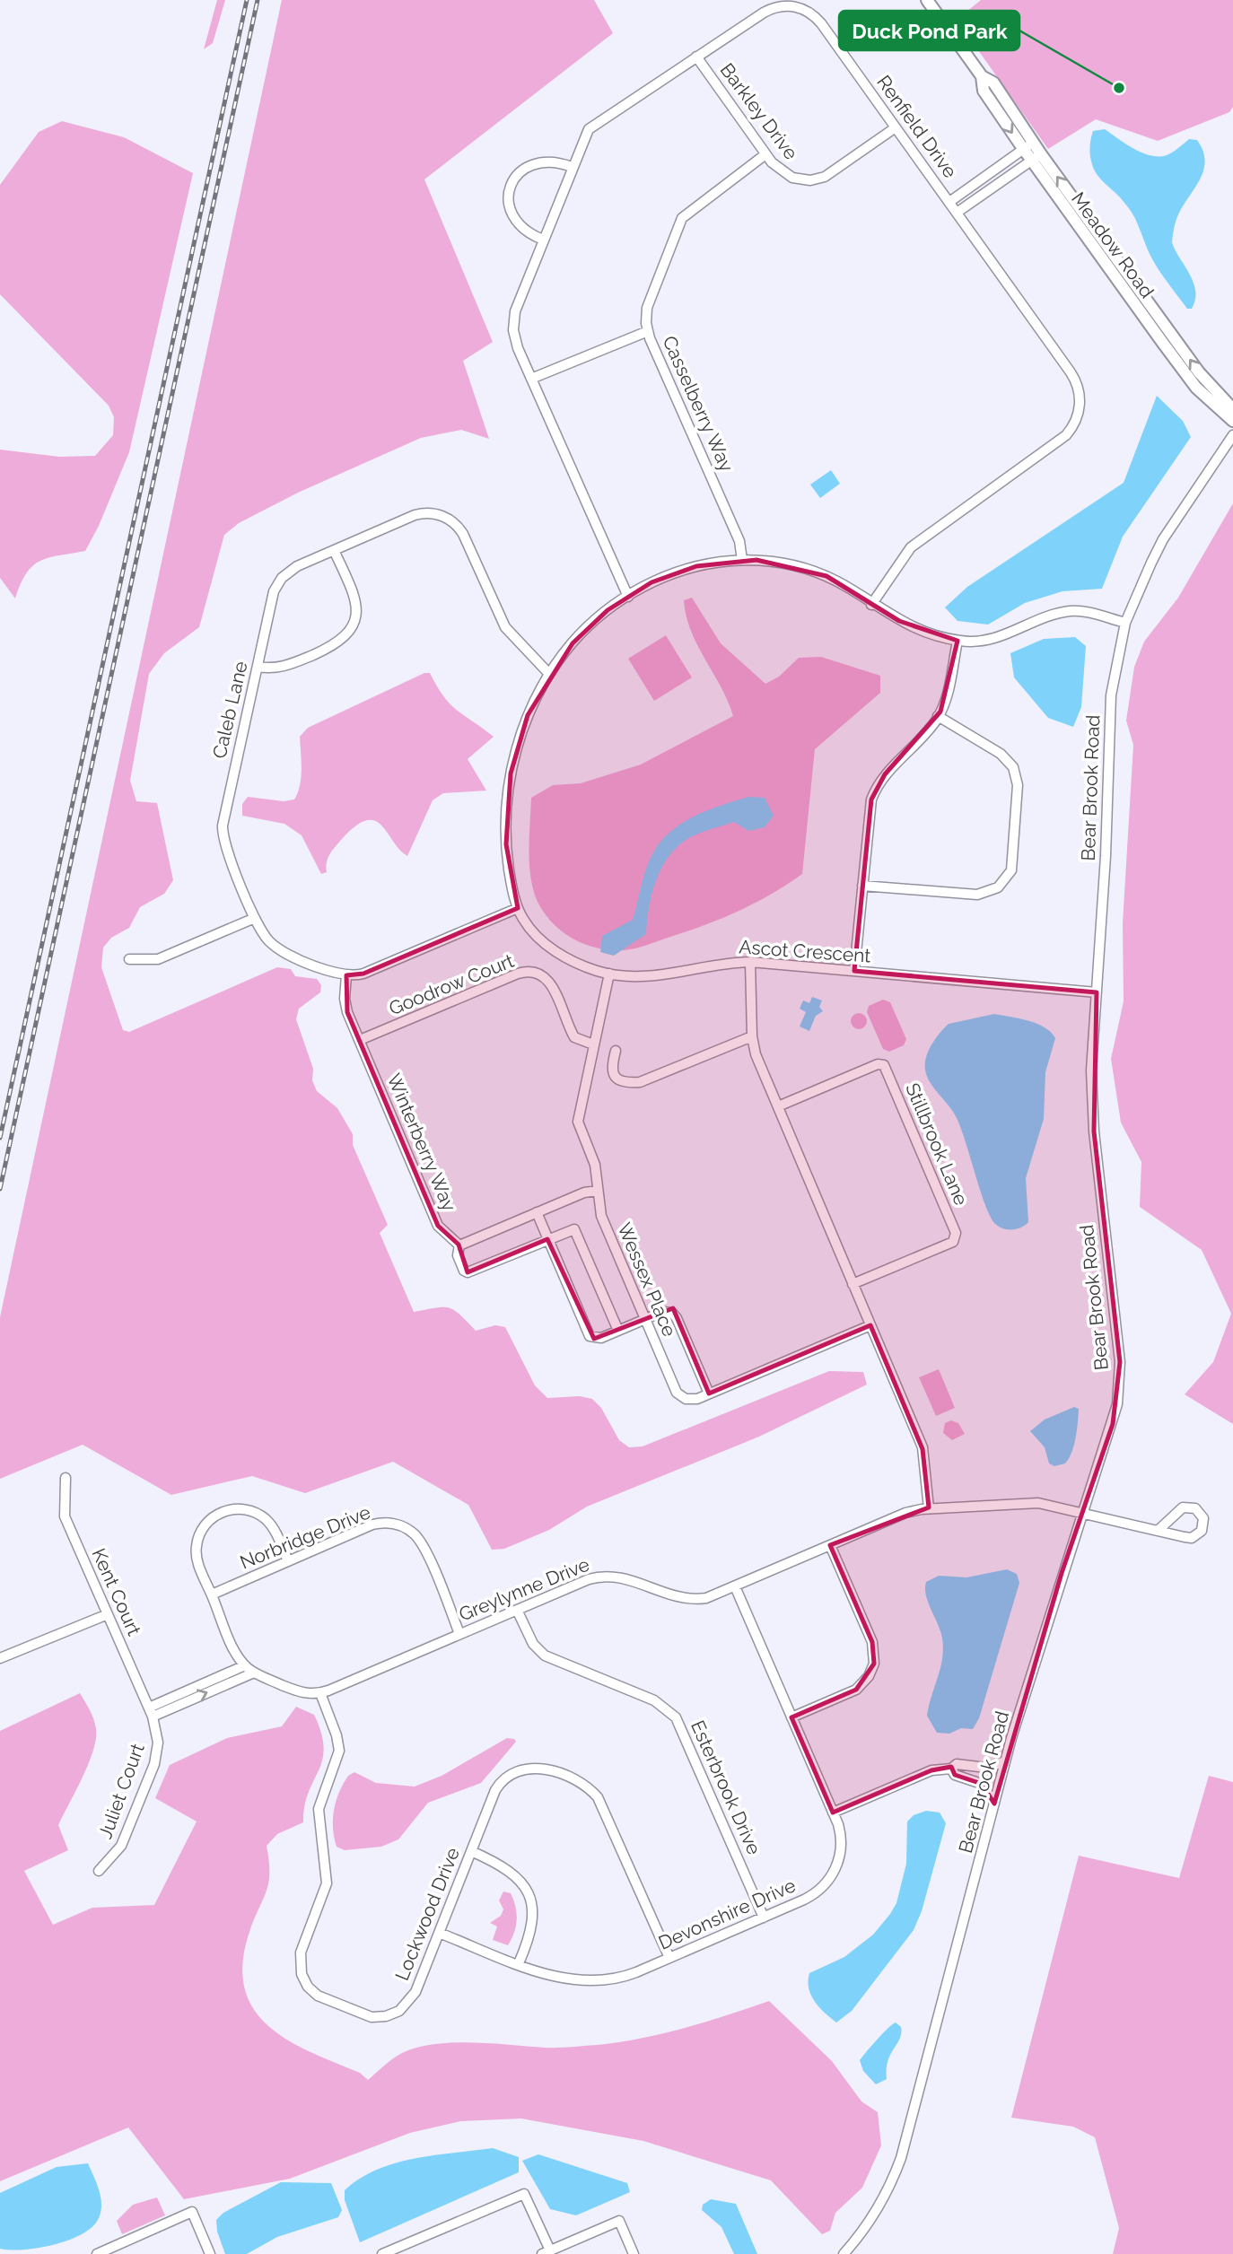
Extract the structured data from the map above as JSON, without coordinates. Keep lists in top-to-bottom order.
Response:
{
  "streets": {
    "street": [
      "Barkley Drive",
      "Renfield Drive",
      "Meadow Road",
      "Casselberry Way",
      "Caleb Lane",
      "Bear Brook Road",
      "Ascot Crescent",
      "Goodrow Court",
      "Winterberry Way",
      "Stillbrook Lane",
      "Wessex Place",
      "Norbridge Drive",
      "Greylynne Drive",
      "Kent Court",
      "Esterbrook Drive",
      "Juliet Court",
      "Lockwood Drive",
      "Devonshire Drive"
    ]
  },
  "crossings": [
    ["Barkley Drive", "Renfield Drive"],
    ["Barkley Drive", "Casselberry Way"],
    ["Renfield Drive", "Ascot Crescent"],
    ["Casselberry Way", "Ascot Crescent"],
    ["Caleb Lane", "Ascot Crescent"],
    ["Caleb Lane", "Winterberry Way"],
    ["Bear Brook Road", "Ascot Crescent"],
    ["Bear Brook Road", "Greylynne Drive"],
    ["Ascot Crescent", "Wessex Place"],
    ["Goodrow Court", "Winterberry Way"],
    ["Goodrow Court", "Wessex Place"],
    ["Norbridge Drive", "Greylynne Drive"],
    ["Greylynne Drive", "Esterbrook Drive"],
    ["Greylynne Drive", "Lockwood Drive"],
    ["Greylynne Drive", "Devonshire Drive"],
    ["Kent Court", "Juliet Court"],
    ["Esterbrook Drive", "Devonshire Drive"],
    ["Lockwood Drive", "Devonshire Drive"]
  ],
  "places": ["Duck Pond Park"]
}
